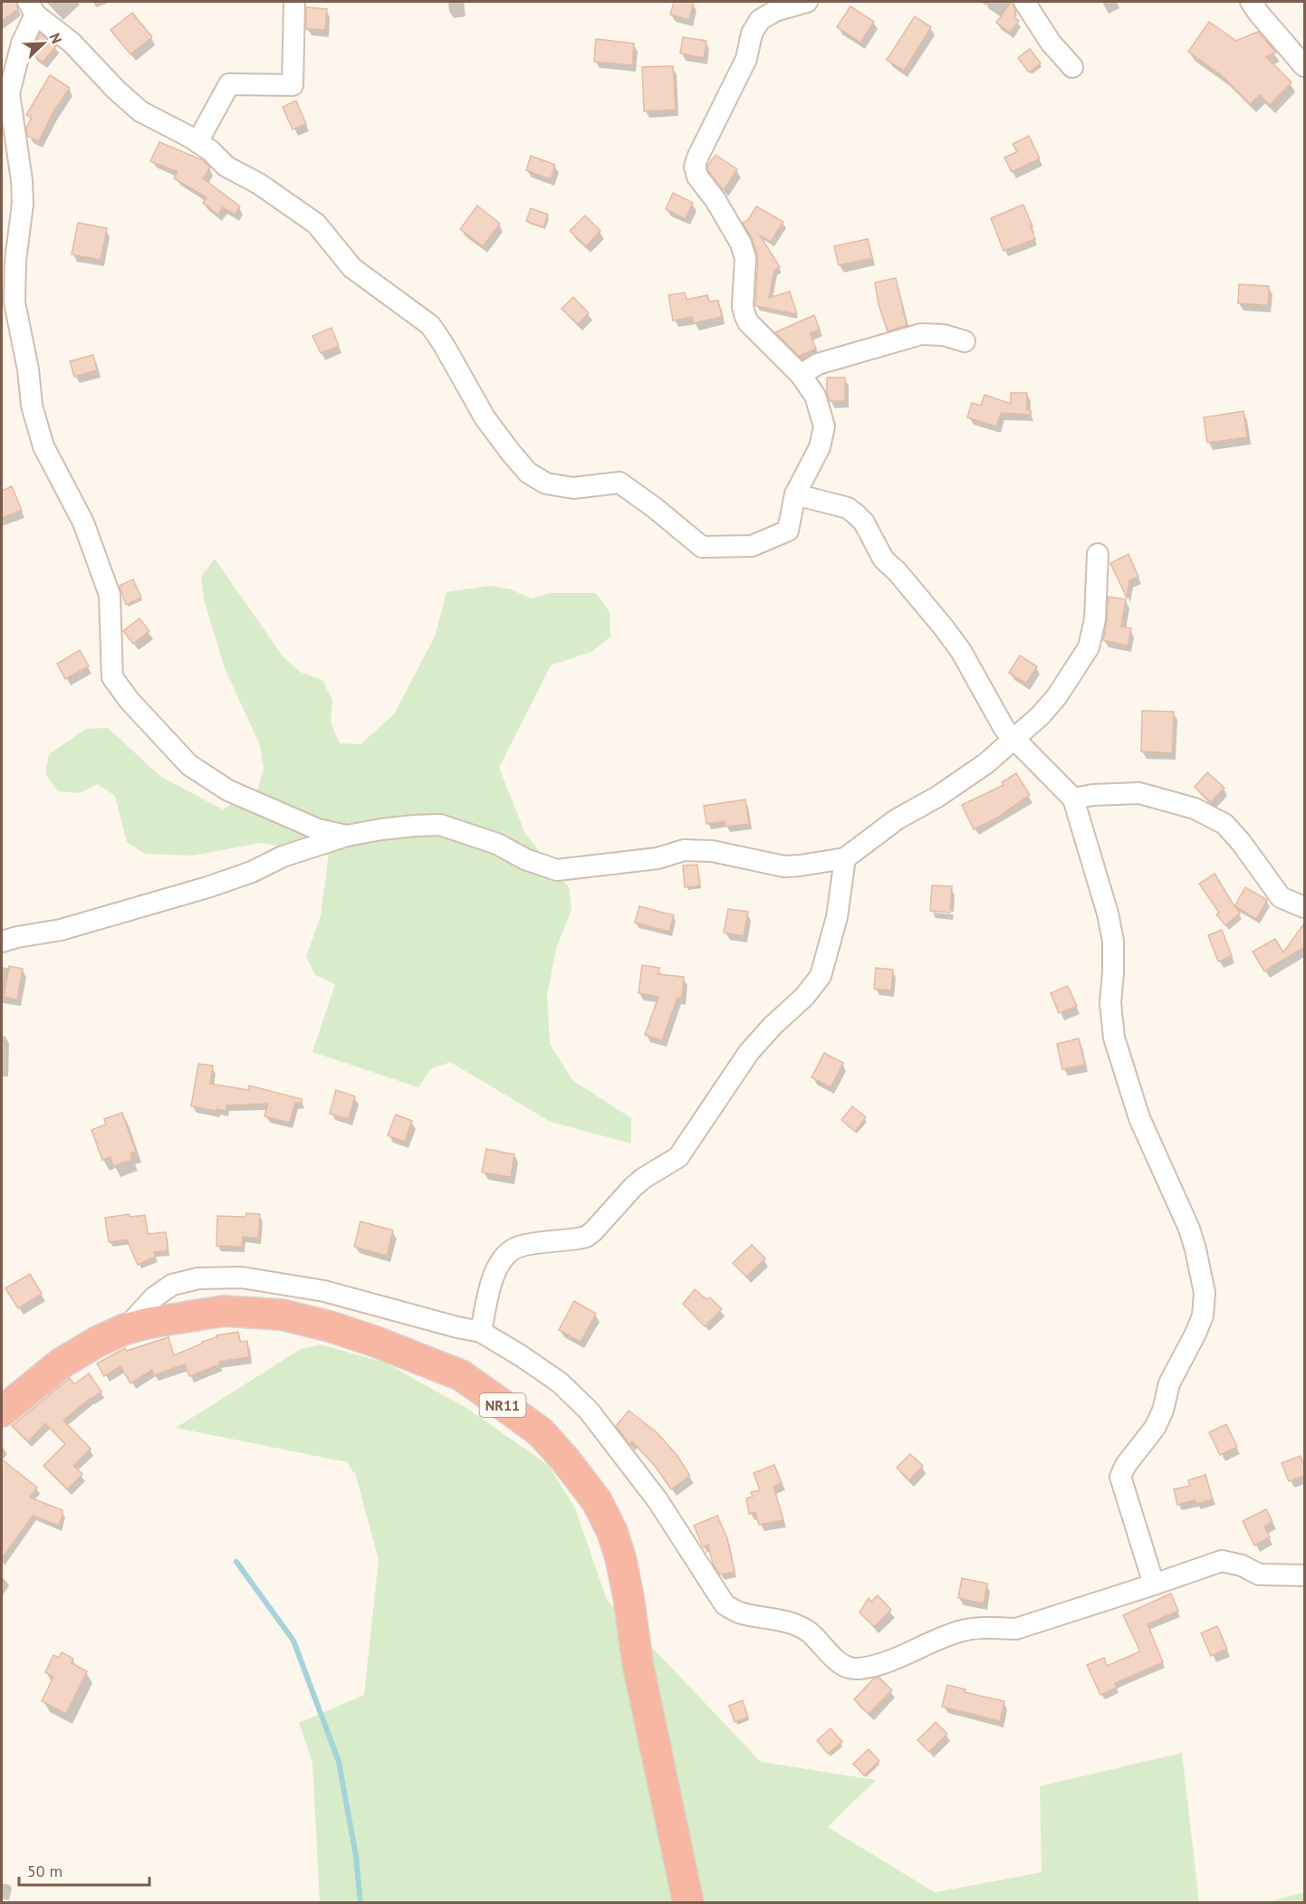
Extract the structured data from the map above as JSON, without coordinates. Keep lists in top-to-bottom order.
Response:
{
  "streets": {
    "highway": ["NR11"]
  },
  "scale_bar": "50 m",
  "north": "top right"
}
